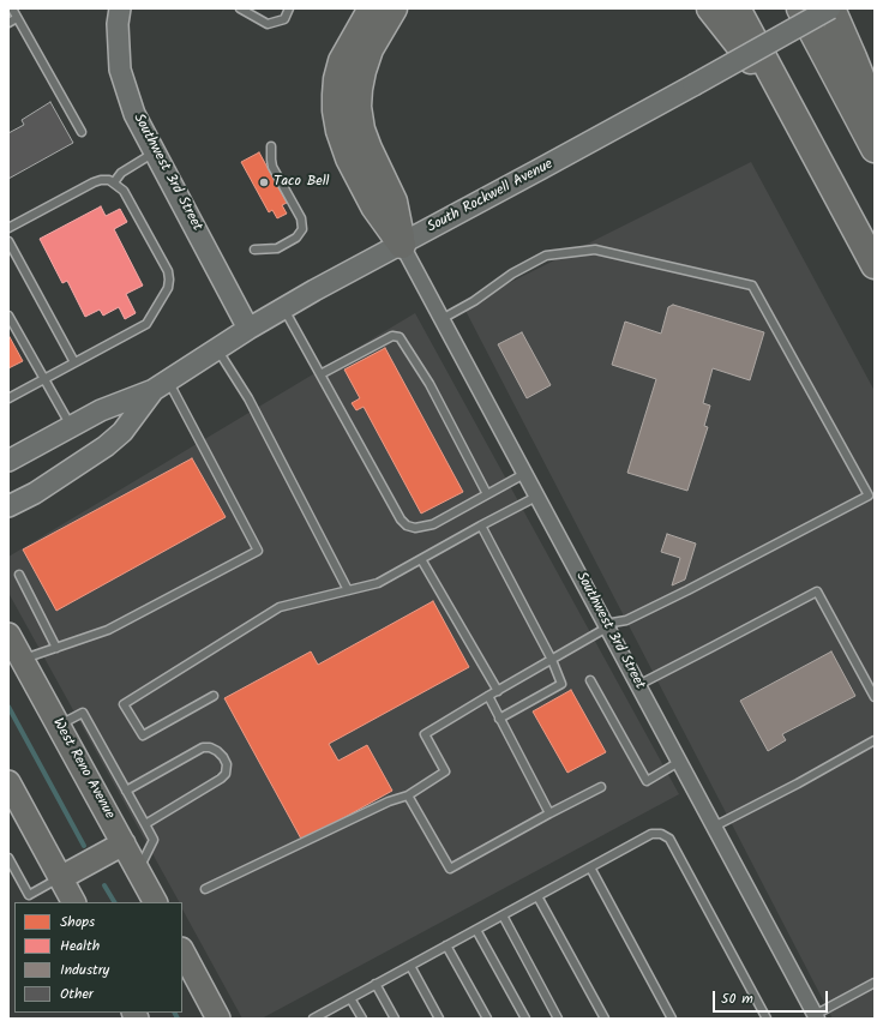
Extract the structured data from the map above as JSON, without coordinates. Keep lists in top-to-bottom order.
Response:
{
  "streets": {
    "main road": ["Southwest 3rd Street", "South Rockwell Avenue", "West Reno Avenue"]
  },
  "crossings": [
    ["Southwest 3rd Street", "South Rockwell Avenue"]
  ],
  "places": ["Taco Bell"],
  "legend": [
    "Shops",
    "Health",
    "Industry",
    "Other"
  ],
  "scale_bar": "50 m"
}
